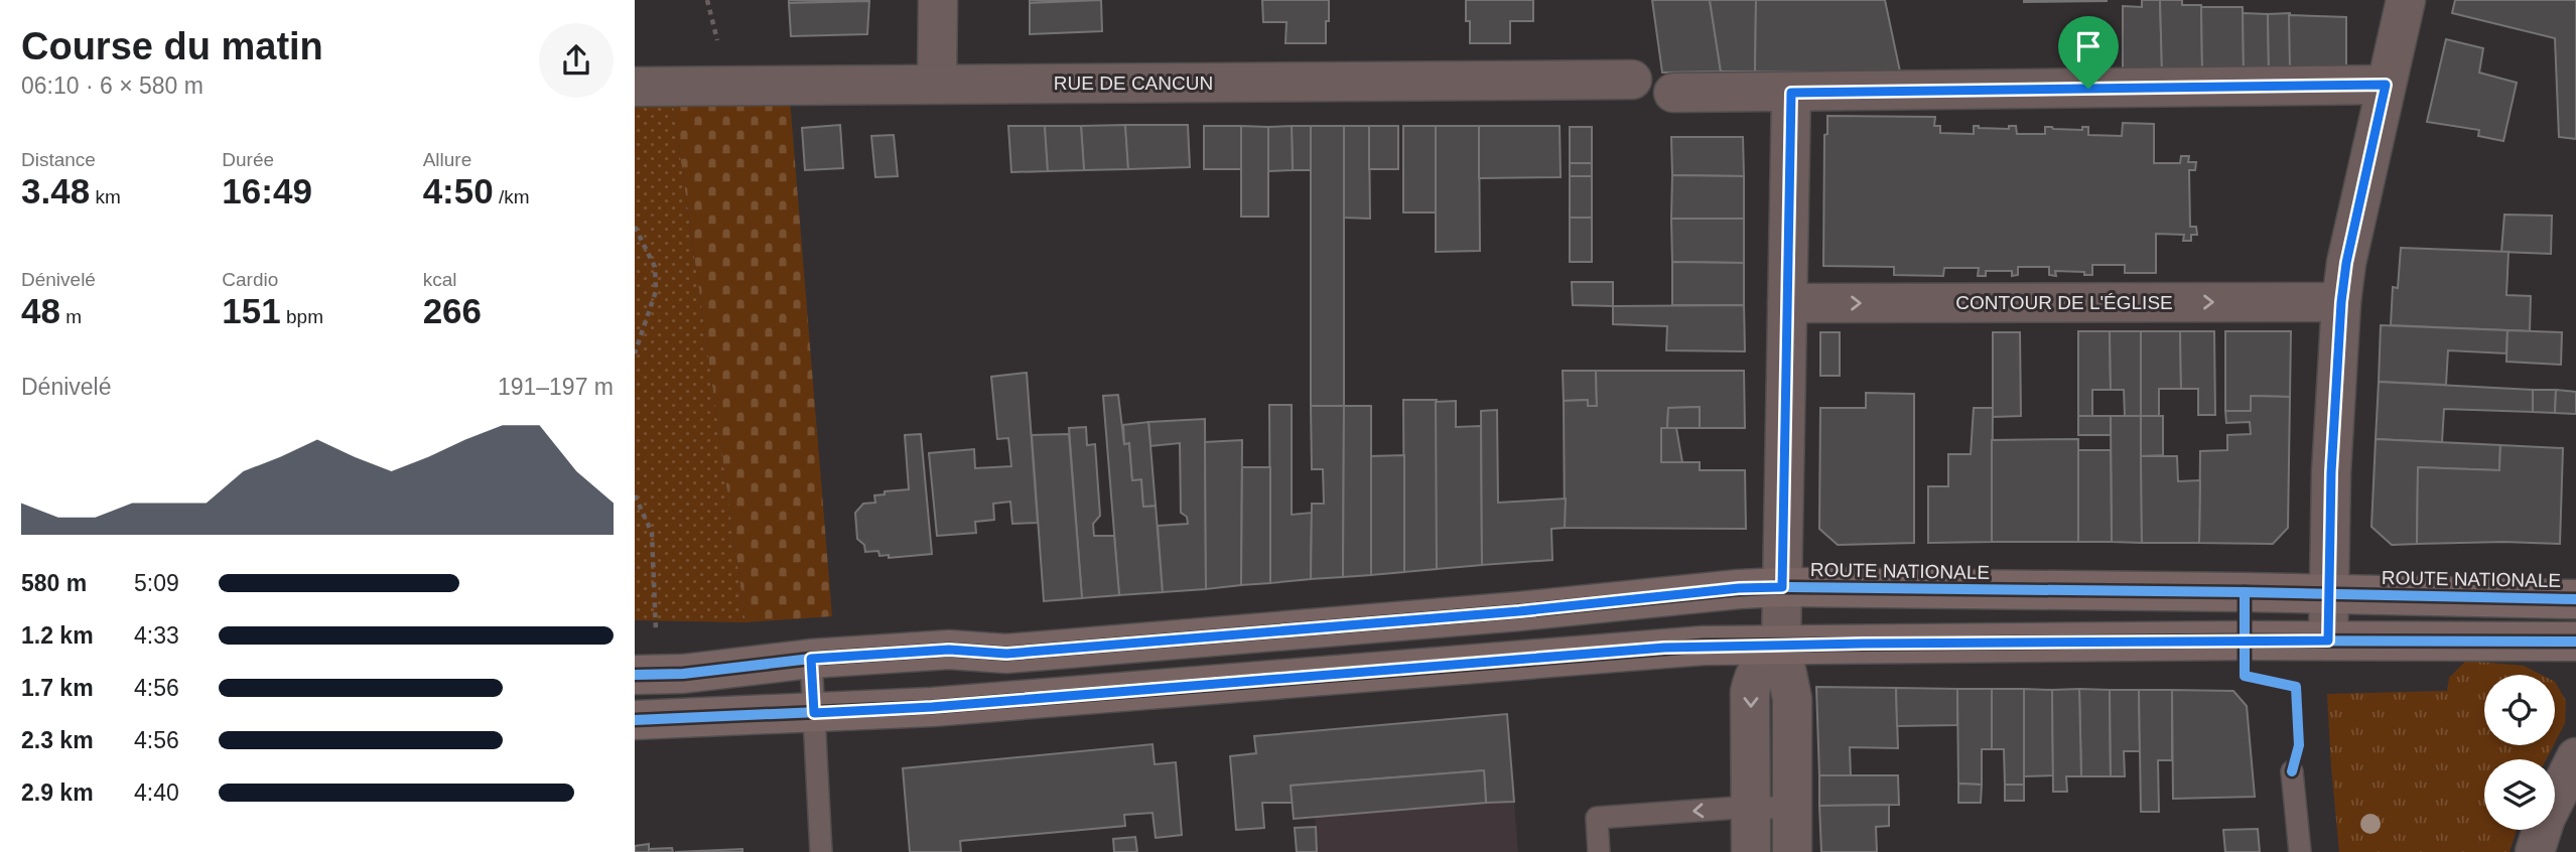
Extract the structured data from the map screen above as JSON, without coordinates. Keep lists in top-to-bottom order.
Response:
{
  "streets": {
    "main road": ["ROUTE NATIONALE"],
    "street": ["RUE DE CANCUN", "CONTOUR DE L'ÉGLISE"]
  },
  "page": {
    "heading": ["Course du matin", "06:10 · 6 × 580 m"],
    "stats": [
      ["Distance", "3.48 km"],
      ["Durée", "16:49"],
      ["Allure", "4:50 /km"],
      ["Dénivelé", "48 m"],
      ["Cardio", "151 bpm"],
      ["kcal", "266"]
    ],
    "chart": ["Dénivelé", "191–197 m"],
    "list": [
      {
        "name": "580 m",
        "note": "5:09"
      },
      {
        "name": "1.2 km",
        "note": "4:33"
      },
      {
        "name": "1.7 km",
        "note": "4:56"
      },
      {
        "name": "2.3 km",
        "note": "4:56"
      },
      {
        "name": "2.9 km",
        "note": "4:40"
      }
    ]
  }
}
